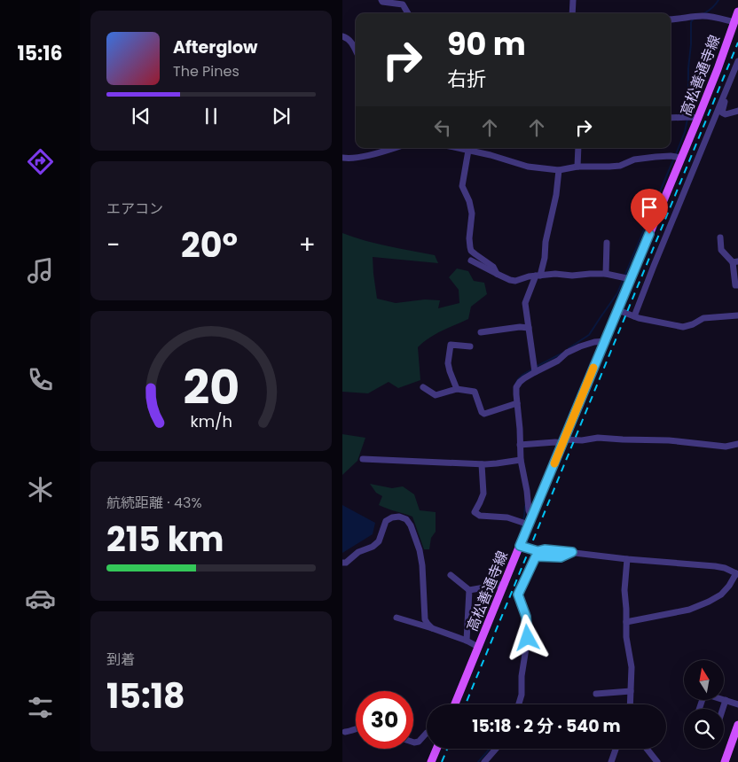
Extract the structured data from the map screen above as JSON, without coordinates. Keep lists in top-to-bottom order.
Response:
{
  "streets": {
    "main road": ["高松善通寺線"]
  },
  "north": "top",
  "page": {
    "tabs": "15:16",
    "turn": ["90 m", "右折"],
    "song": ["Afterglow", "The Pines"],
    "tile": [
      "エアコン",
      ["航続距離 · 43%", "215 km"],
      ["到着", "15:18"]
    ],
    "heat": ["−", "20°", "+"],
    "limit": "30",
    "trip": "15:18 · 2 分 · 540 m",
    "gauge": ["20", "km/h"]
  }
}
